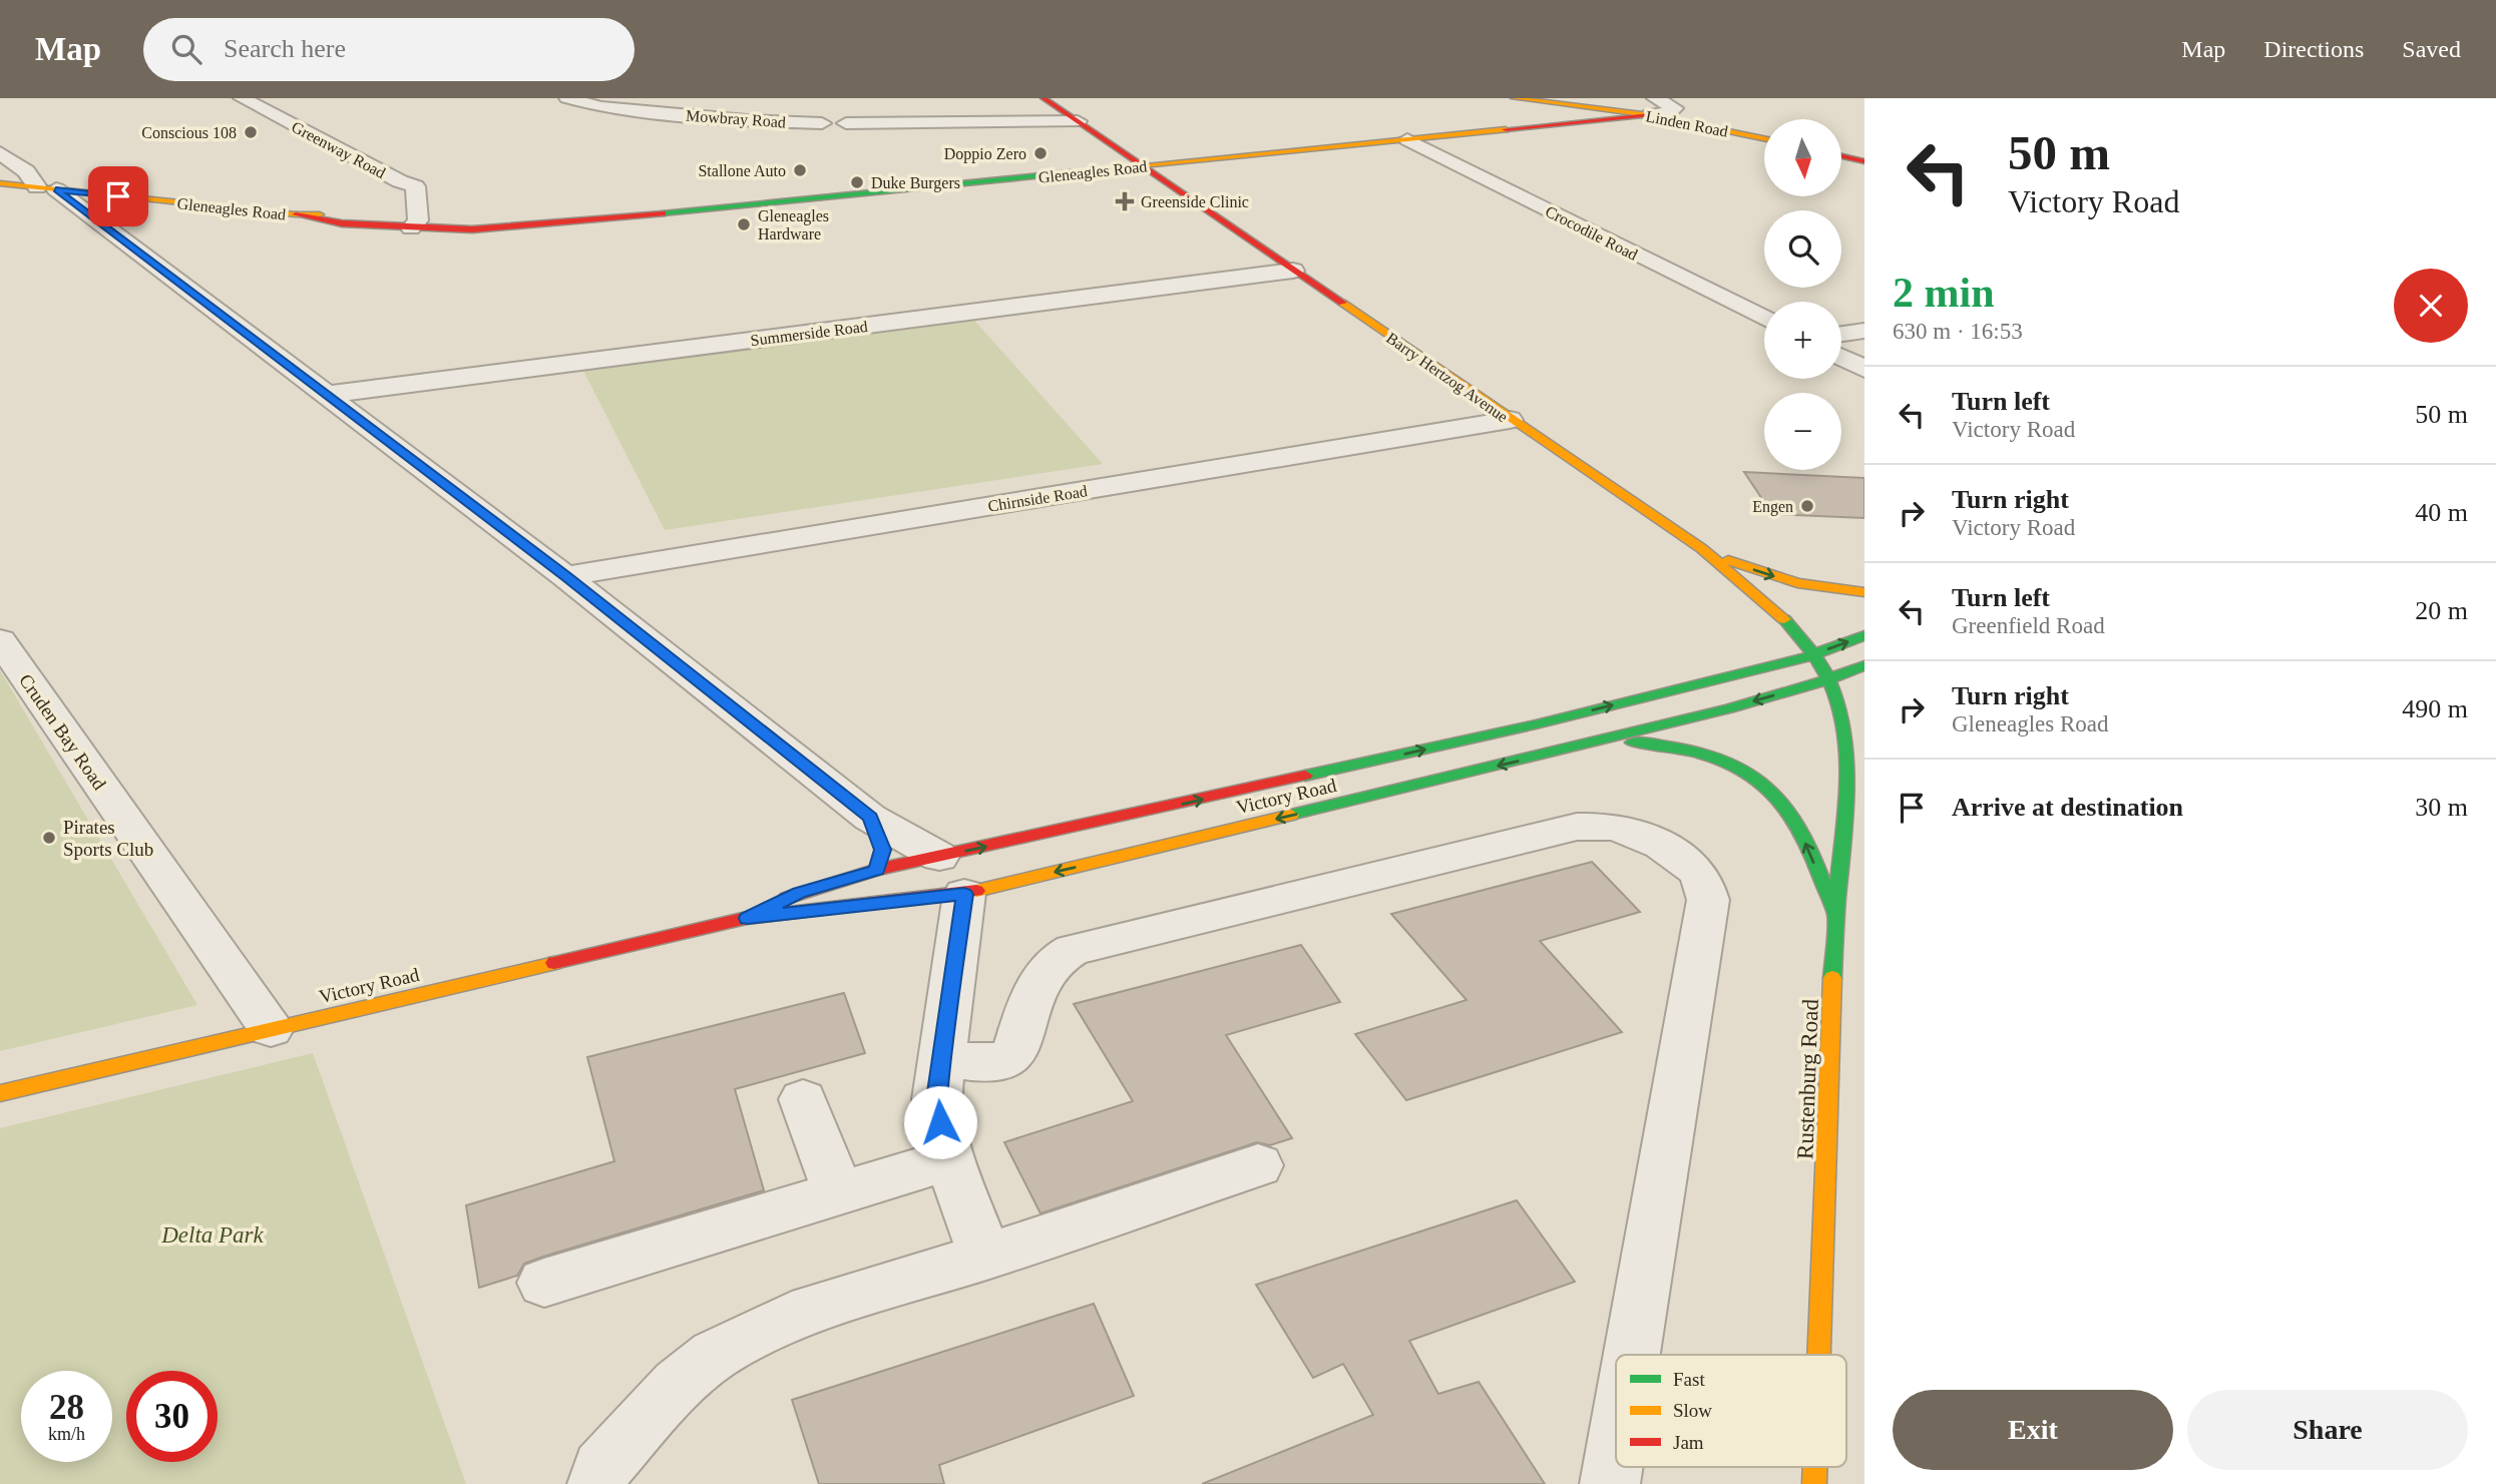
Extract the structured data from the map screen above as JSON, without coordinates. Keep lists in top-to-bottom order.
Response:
{
  "streets": {
    "main road": [
      "Linden Road",
      "Gleneagles Road",
      "Barry Hertzog Avenue",
      "Victory Road",
      "Rustenburg Road"
    ],
    "street": [
      "Mowbray Road",
      "Greenway Road",
      "Crocodile Road",
      "Summerside Road",
      "Chirnside Road",
      "Cruden Bay Road"
    ]
  },
  "crossings": [
    ["Linden Road", "Gleneagles Road"],
    ["Greenway Road", "Gleneagles Road"],
    ["Gleneagles Road", "Crocodile Road"],
    ["Gleneagles Road", "Barry Hertzog Avenue"],
    ["Summerside Road", "Barry Hertzog Avenue"],
    ["Barry Hertzog Avenue", "Chirnside Road"],
    ["Barry Hertzog Avenue", "Victory Road"],
    ["Barry Hertzog Avenue", "Rustenburg Road"],
    ["Cruden Bay Road", "Victory Road"],
    ["Victory Road", "Rustenburg Road"]
  ],
  "parks": ["Delta Park"],
  "places": {
    "other": [
      "Conscious 108",
      "Doppio Zero",
      "Stallone Auto",
      "Duke Burgers",
      "Gleneagles Hardware",
      "Engen",
      "Pirates Sports Club"
    ],
    "health": ["Greenside Clinic"]
  },
  "legend": ["Fast", "Slow", "Jam"],
  "north": "bottom",
  "page": {
    "header": "Map",
    "search": "Search here",
    "nav": ["Map", "Directions", "Saved"],
    "turn": ["50 m", "Victory Road"],
    "map_buttons": ["+", "−"],
    "heading": ["2 min", "630 m · 16:53"],
    "list": [
      {
        "name": "Turn left",
        "note": "Victory Road",
        "value": "50 m"
      },
      {
        "name": "Turn right",
        "note": "Victory Road",
        "value": "40 m"
      },
      {
        "name": "Turn left",
        "note": "Greenfield Road",
        "value": "20 m"
      },
      {
        "name": "Turn right",
        "note": "Gleneagles Road",
        "value": "490 m"
      },
      {
        "name": "Arrive at destination",
        "value": "30 m"
      }
    ],
    "speed": "28 km/h",
    "limit": "30",
    "buttons": ["Exit", "Share"]
  }
}
